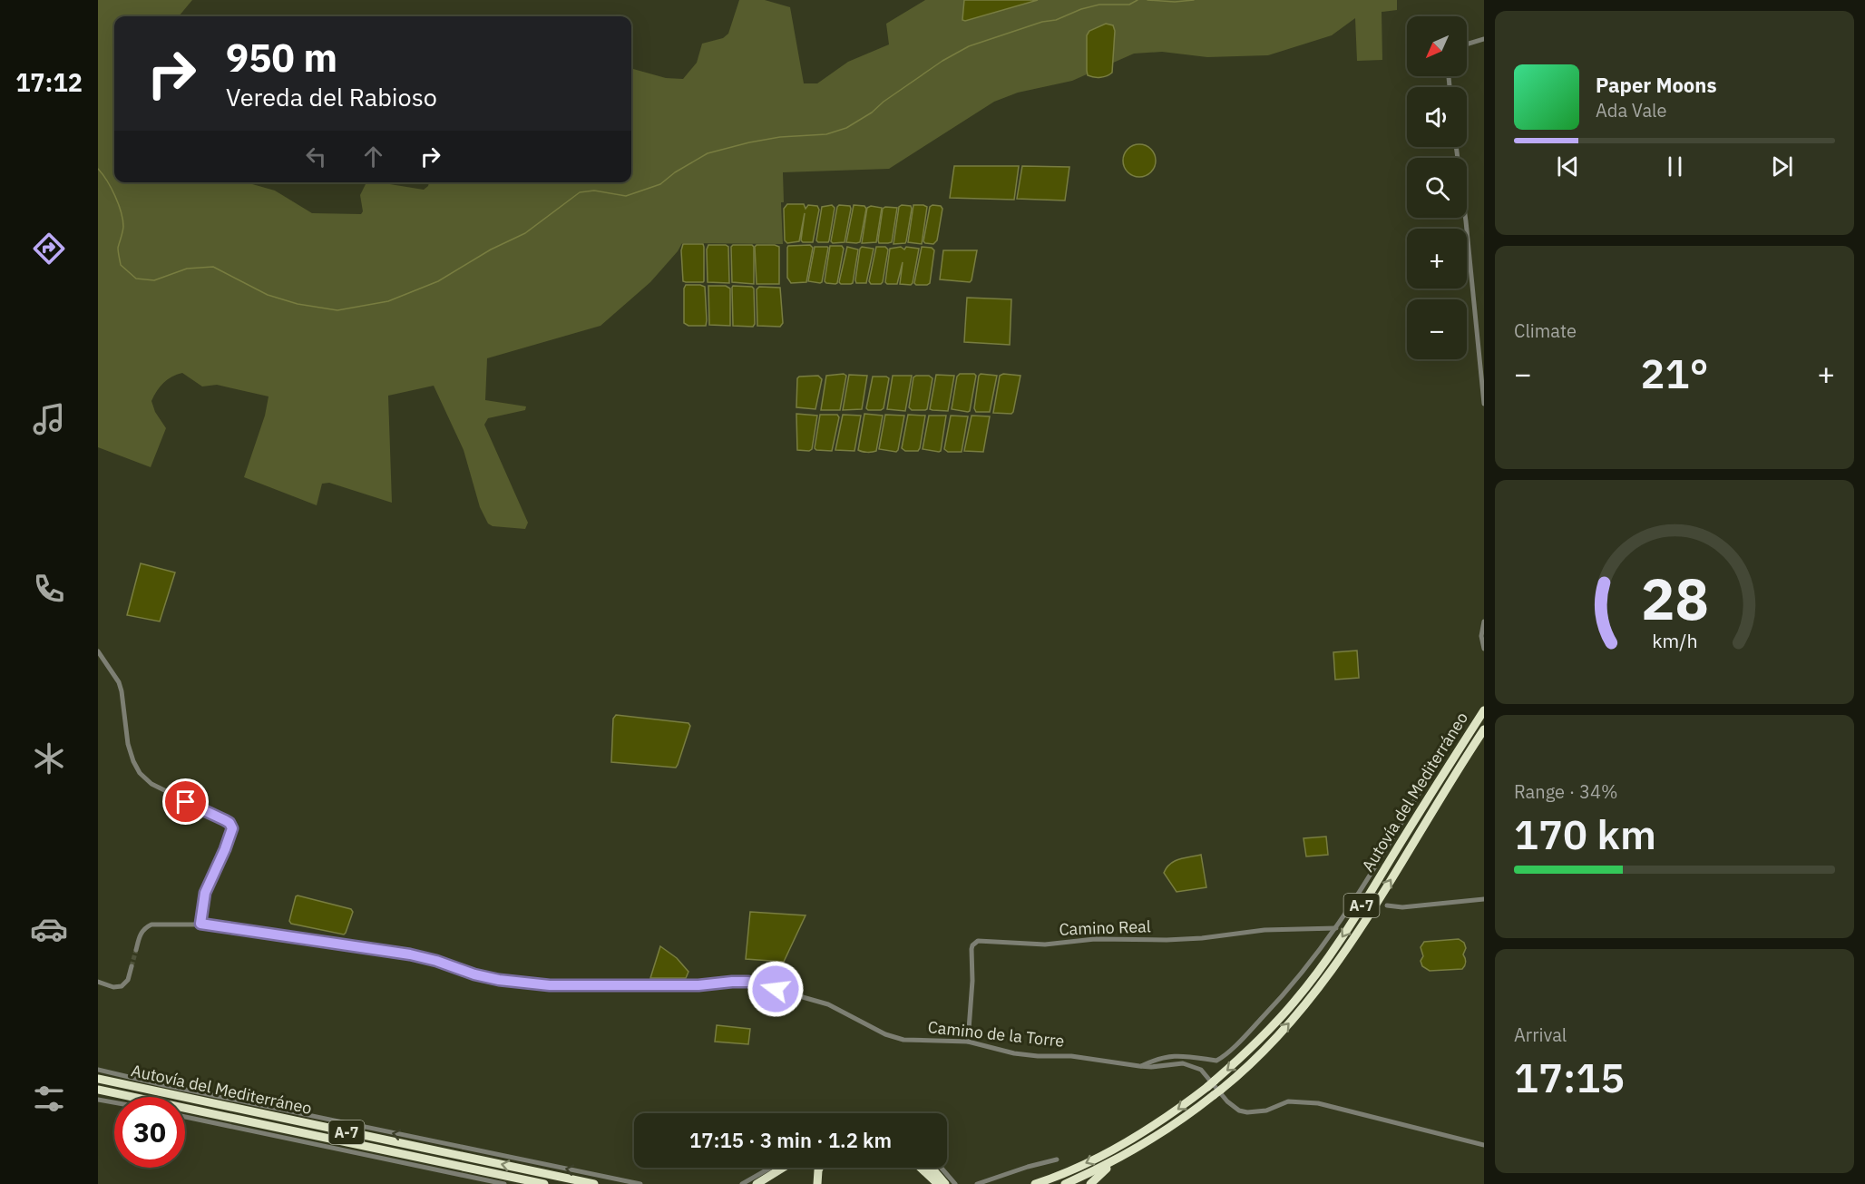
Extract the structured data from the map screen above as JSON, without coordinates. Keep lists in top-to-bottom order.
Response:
{
  "streets": {
    "highway": ["Autovía del Mediterráneo", "A-7"],
    "street": ["Camino Real", "Camino de la Torre"]
  },
  "crossings": [
    ["Camino Real", "Camino de la Torre"]
  ],
  "north": "bottom left",
  "page": {
    "tabs": "17:12",
    "map_buttons": ["+", "−"],
    "turn": ["950 m", "Vereda del Rabioso"],
    "song": ["Paper Moons", "Ada Vale"],
    "tile": [
      "Climate",
      ["Range · 34%", "170 km"],
      ["Arrival", "17:15"]
    ],
    "heat": ["−", "21°", "+"],
    "limit": "30",
    "trip": "17:15 · 3 min · 1.2 km",
    "gauge": ["28", "km/h"]
  }
}
